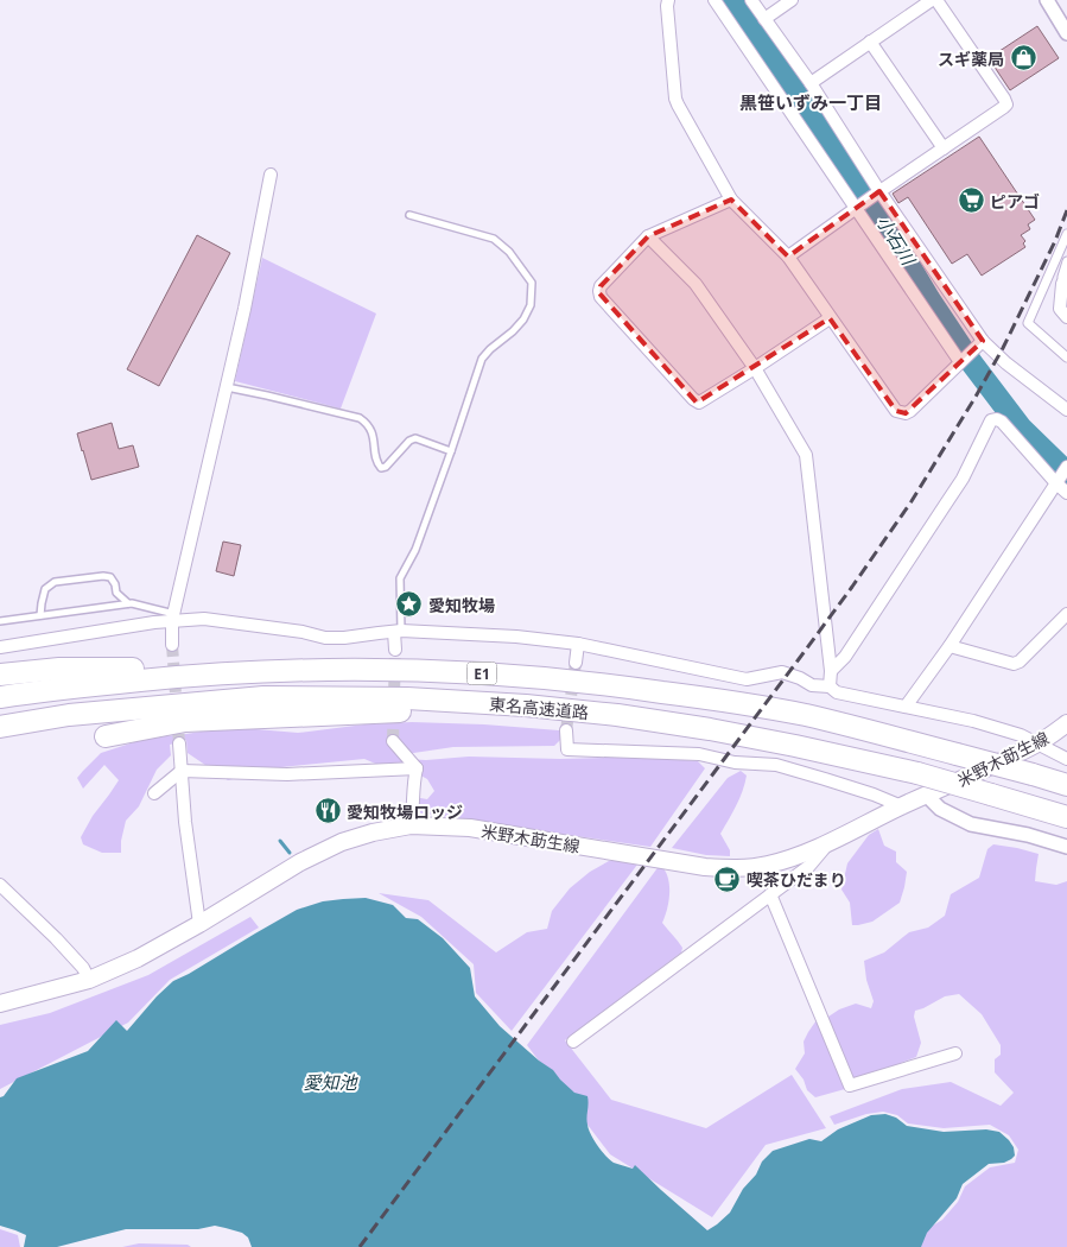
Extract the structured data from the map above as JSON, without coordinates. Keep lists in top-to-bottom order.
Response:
{
  "streets": {
    "highway": ["E1", "東名高速道路"],
    "main road": ["米野木莇生線"]
  },
  "districts": ["黒笹いずみ一丁目"],
  "water": ["小石川", "愛知池"],
  "places": {
    "shop": ["スギ薬局"],
    "supermarket": ["ピアゴ"],
    "place": ["愛知牧場"],
    "restaurant": ["愛知牧場ロッジ"],
    "cafe": ["喫茶ひだまり"]
  }
}
